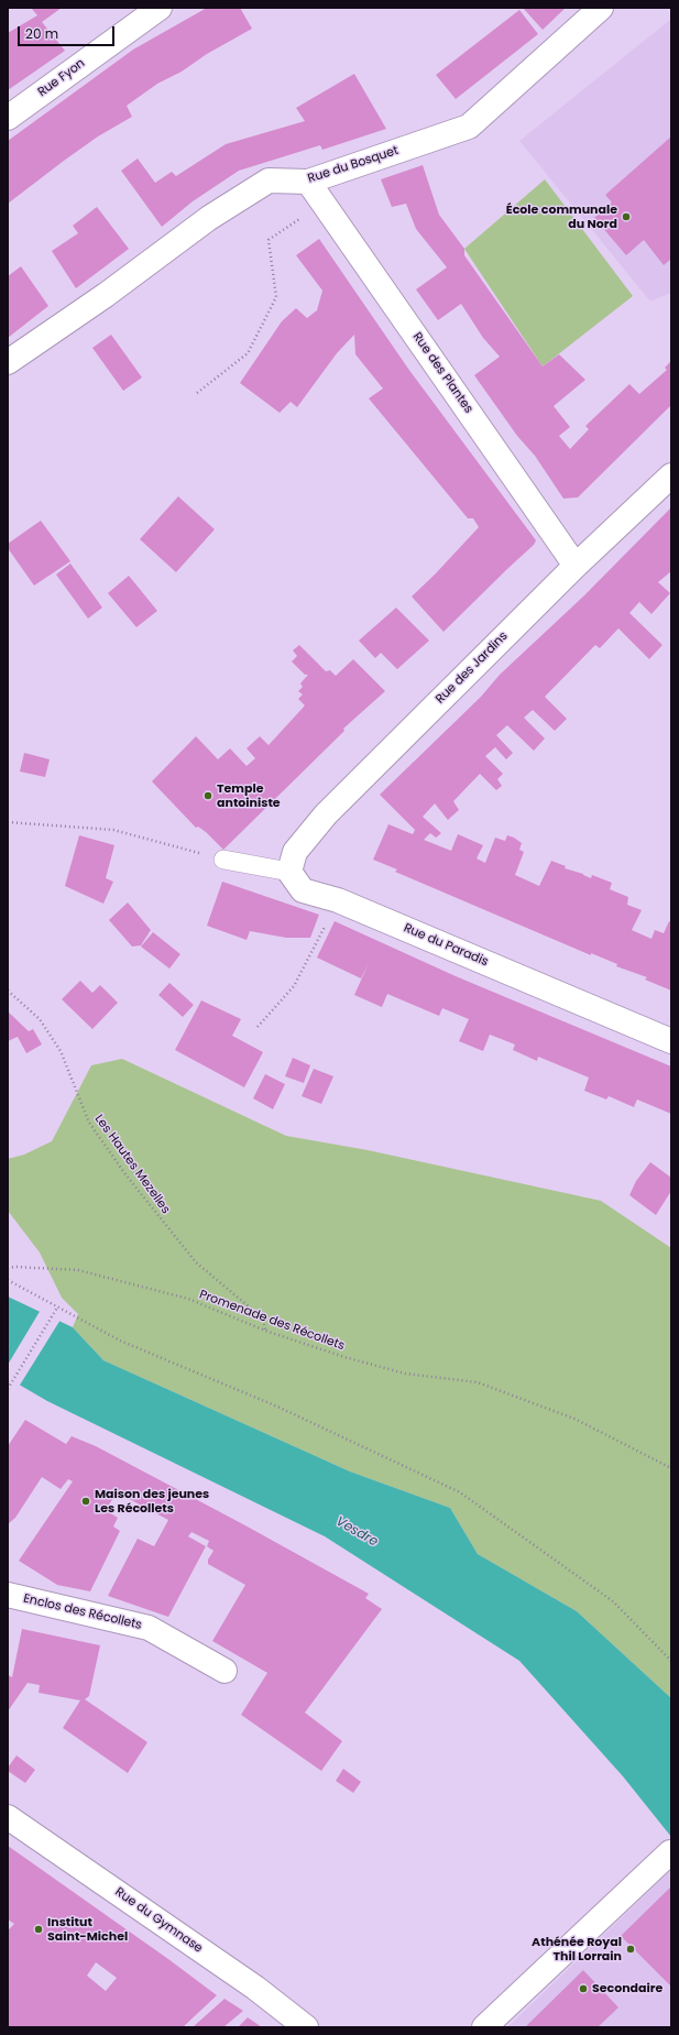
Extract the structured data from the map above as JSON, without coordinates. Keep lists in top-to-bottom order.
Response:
{
  "streets": {
    "street": [
      "Rue Fyon",
      "Rue du Bosquet",
      "Rue des Plantes",
      "Rue des Jardins",
      "Rue du Paradis",
      "Enclos des Récollets",
      "Rue du Gymnase"
    ],
    "path": ["Les Hautes Mezelles", "Promenade des Récollets"]
  },
  "crossings": [
    ["Rue du Bosquet", "Rue des Plantes"],
    ["Rue des Plantes", "Rue des Jardins"],
    ["Rue des Jardins", "Rue du Paradis"],
    ["Les Hautes Mezelles", "Promenade des Récollets"]
  ],
  "water": ["Vesdre"],
  "places": [
    "École communale du Nord",
    "Temple antoiniste",
    "Maison des jeunes Les Récollets",
    "Institut Saint-Michel",
    "Athénée Royal Thil Lorrain",
    "Secondaire"
  ],
  "scale_bar": "20 m"
}
